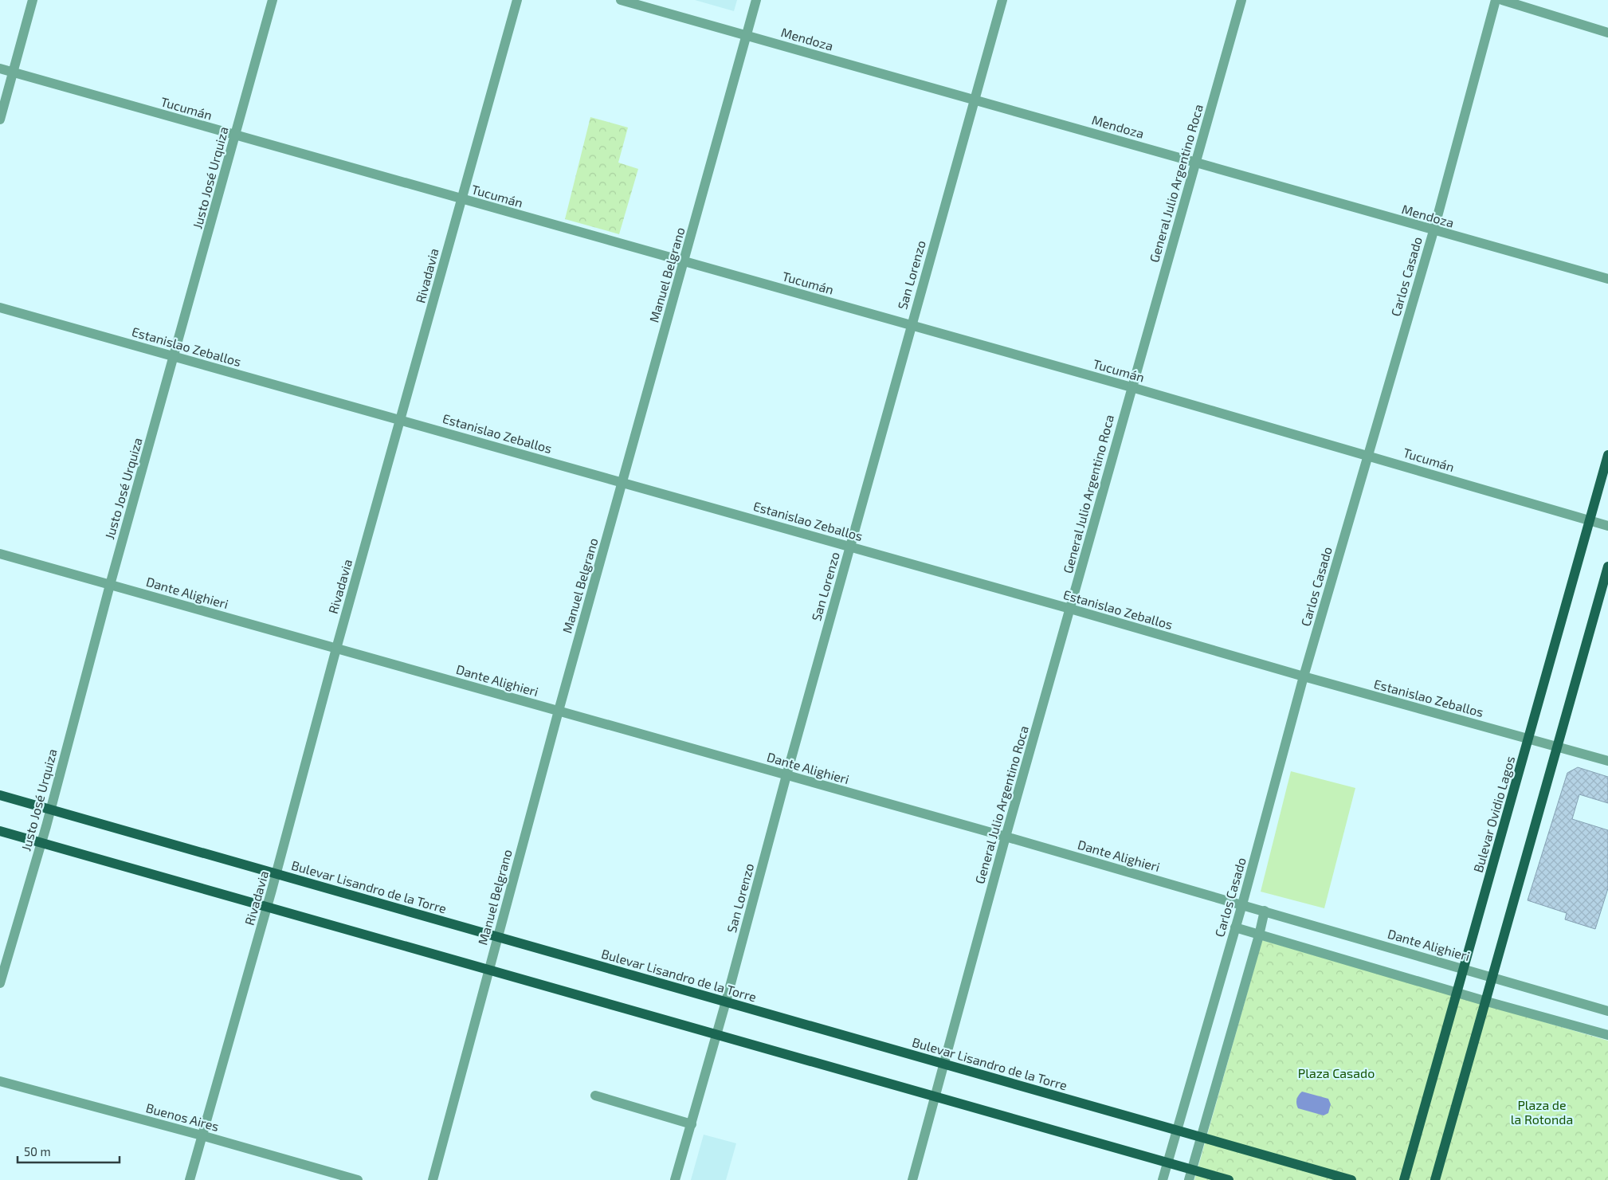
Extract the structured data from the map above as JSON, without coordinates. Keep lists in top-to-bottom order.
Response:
{
  "streets": {
    "main road": ["Bulevar Ovidio Lagos", "Bulevar Lisandro de la Torre"],
    "street": [
      "Mendoza",
      "Tucumán",
      "Justo José Urquiza",
      "General Julio Argentino Roca",
      "Manuel Belgrano",
      "San Lorenzo",
      "Rivadavia",
      "Carlos Casado",
      "Estanislao Zeballos",
      "Dante Alighieri",
      "Buenos Aires"
    ]
  },
  "crossings": [
    ["Mendoza", "General Julio Argentino Roca"],
    ["Mendoza", "Manuel Belgrano"],
    ["Mendoza", "San Lorenzo"],
    ["Mendoza", "Carlos Casado"],
    ["Tucumán", "Justo José Urquiza"],
    ["Tucumán", "General Julio Argentino Roca"],
    ["Tucumán", "Manuel Belgrano"],
    ["Tucumán", "San Lorenzo"],
    ["Tucumán", "Rivadavia"],
    ["Tucumán", "Carlos Casado"],
    ["Tucumán", "Bulevar Ovidio Lagos"],
    ["Justo José Urquiza", "Estanislao Zeballos"],
    ["Justo José Urquiza", "Dante Alighieri"],
    ["Justo José Urquiza", "Bulevar Lisandro de la Torre"],
    ["General Julio Argentino Roca", "Estanislao Zeballos"],
    ["General Julio Argentino Roca", "Dante Alighieri"],
    ["General Julio Argentino Roca", "Bulevar Lisandro de la Torre"],
    ["Manuel Belgrano", "Estanislao Zeballos"],
    ["Manuel Belgrano", "Dante Alighieri"],
    ["Manuel Belgrano", "Bulevar Lisandro de la Torre"],
    ["San Lorenzo", "Estanislao Zeballos"],
    ["San Lorenzo", "Dante Alighieri"],
    ["San Lorenzo", "Bulevar Lisandro de la Torre"],
    ["Rivadavia", "Estanislao Zeballos"],
    ["Rivadavia", "Dante Alighieri"],
    ["Rivadavia", "Bulevar Lisandro de la Torre"],
    ["Rivadavia", "Buenos Aires"],
    ["Carlos Casado", "Estanislao Zeballos"],
    ["Carlos Casado", "Dante Alighieri"],
    ["Carlos Casado", "Bulevar Lisandro de la Torre"],
    ["Estanislao Zeballos", "Bulevar Ovidio Lagos"],
    ["Dante Alighieri", "Bulevar Ovidio Lagos"]
  ],
  "parks": ["Plaza Casado", "Plaza de la Rotonda"],
  "scale_bar": "50 m"
}
